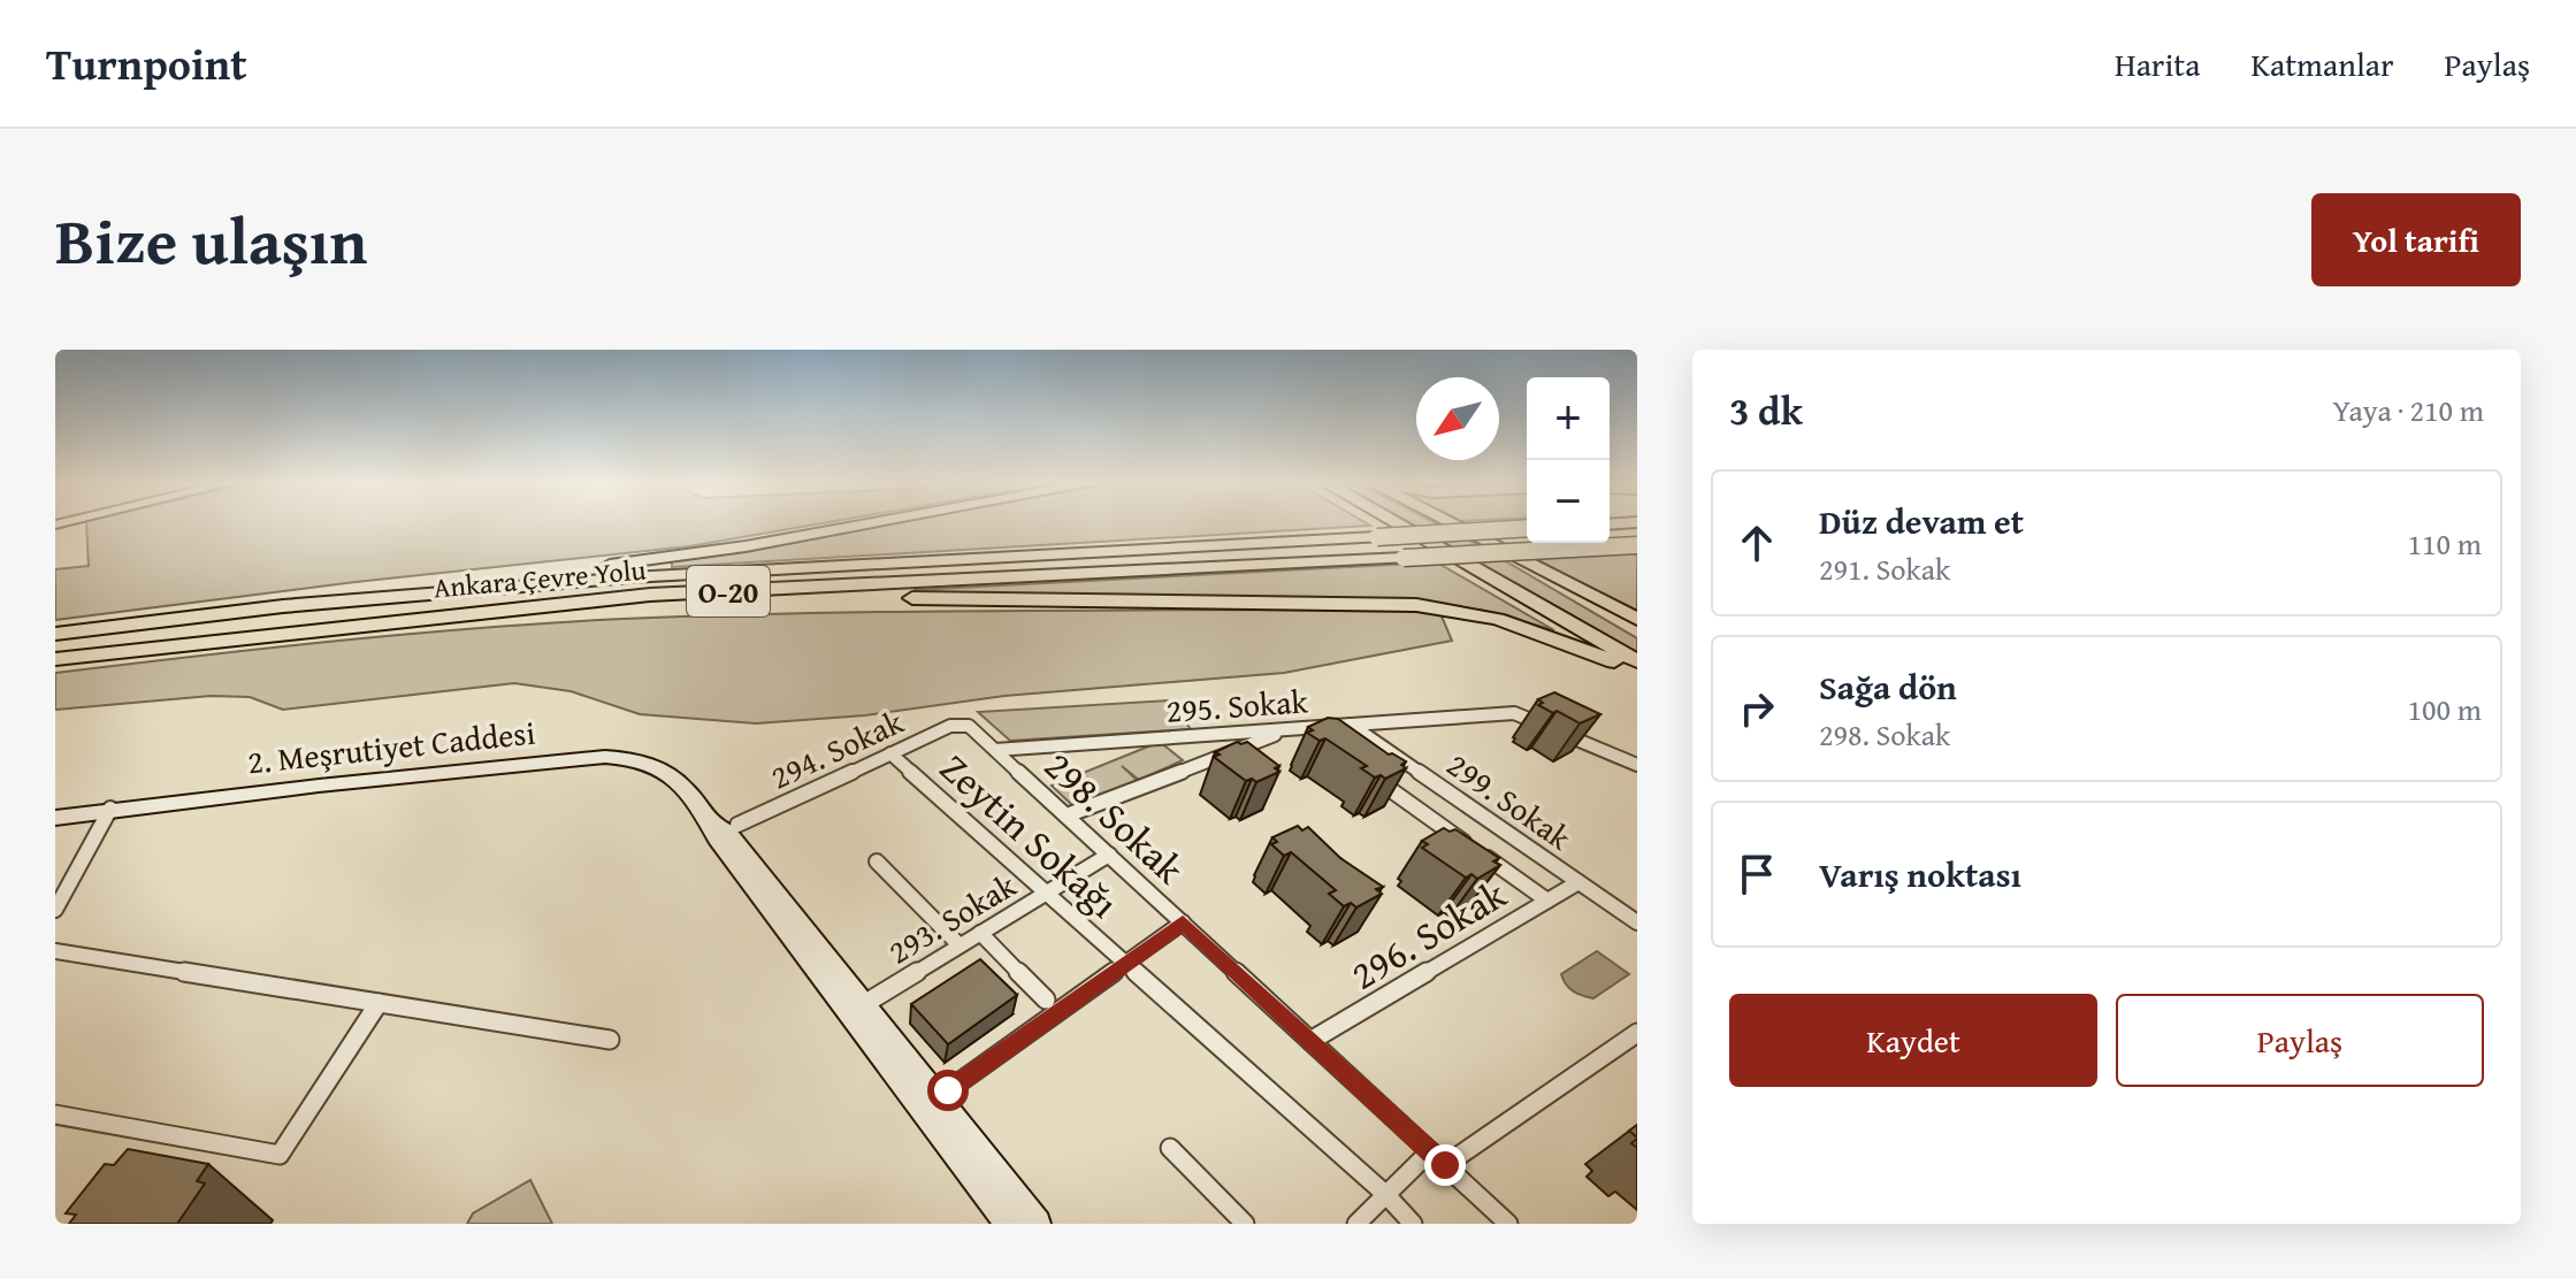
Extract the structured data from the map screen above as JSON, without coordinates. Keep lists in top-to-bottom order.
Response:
{
  "streets": {
    "highway": ["Ankara Çevre Yolu", "O-20"],
    "main road": ["2. Meşrutiyet Caddesi"],
    "street": [
      "295. Sokak",
      "294. Sokak",
      "299. Sokak",
      "298. Sokak",
      "Zeytin Sokağı",
      "293. Sokak",
      "296. Sokak"
    ]
  },
  "crossings": [
    ["295. Sokak", "299. Sokak"],
    ["295. Sokak", "298. Sokak"],
    ["294. Sokak", "298. Sokak"],
    ["294. Sokak", "Zeytin Sokağı"],
    ["299. Sokak", "296. Sokak"],
    ["298. Sokak", "293. Sokak"],
    ["298. Sokak", "296. Sokak"],
    ["Zeytin Sokağı", "293. Sokak"]
  ],
  "north": "bottom left",
  "page": {
    "header": "Turnpoint",
    "nav": ["Harita", "Katmanlar", "Paylaş"],
    "title": "Bize ulaşın",
    "buttons": [
      "Yol tarifi",
      ["Kaydet", "Paylaş"]
    ],
    "heading": ["3 dk", "Yaya · 210 m"],
    "map_buttons": ["+", "−"],
    "list": [
      ["Düz devam et", "291. Sokak", "110 m"],
      ["Sağa dön", "298. Sokak", "100 m"],
      "Varış noktası"
    ]
  }
}
